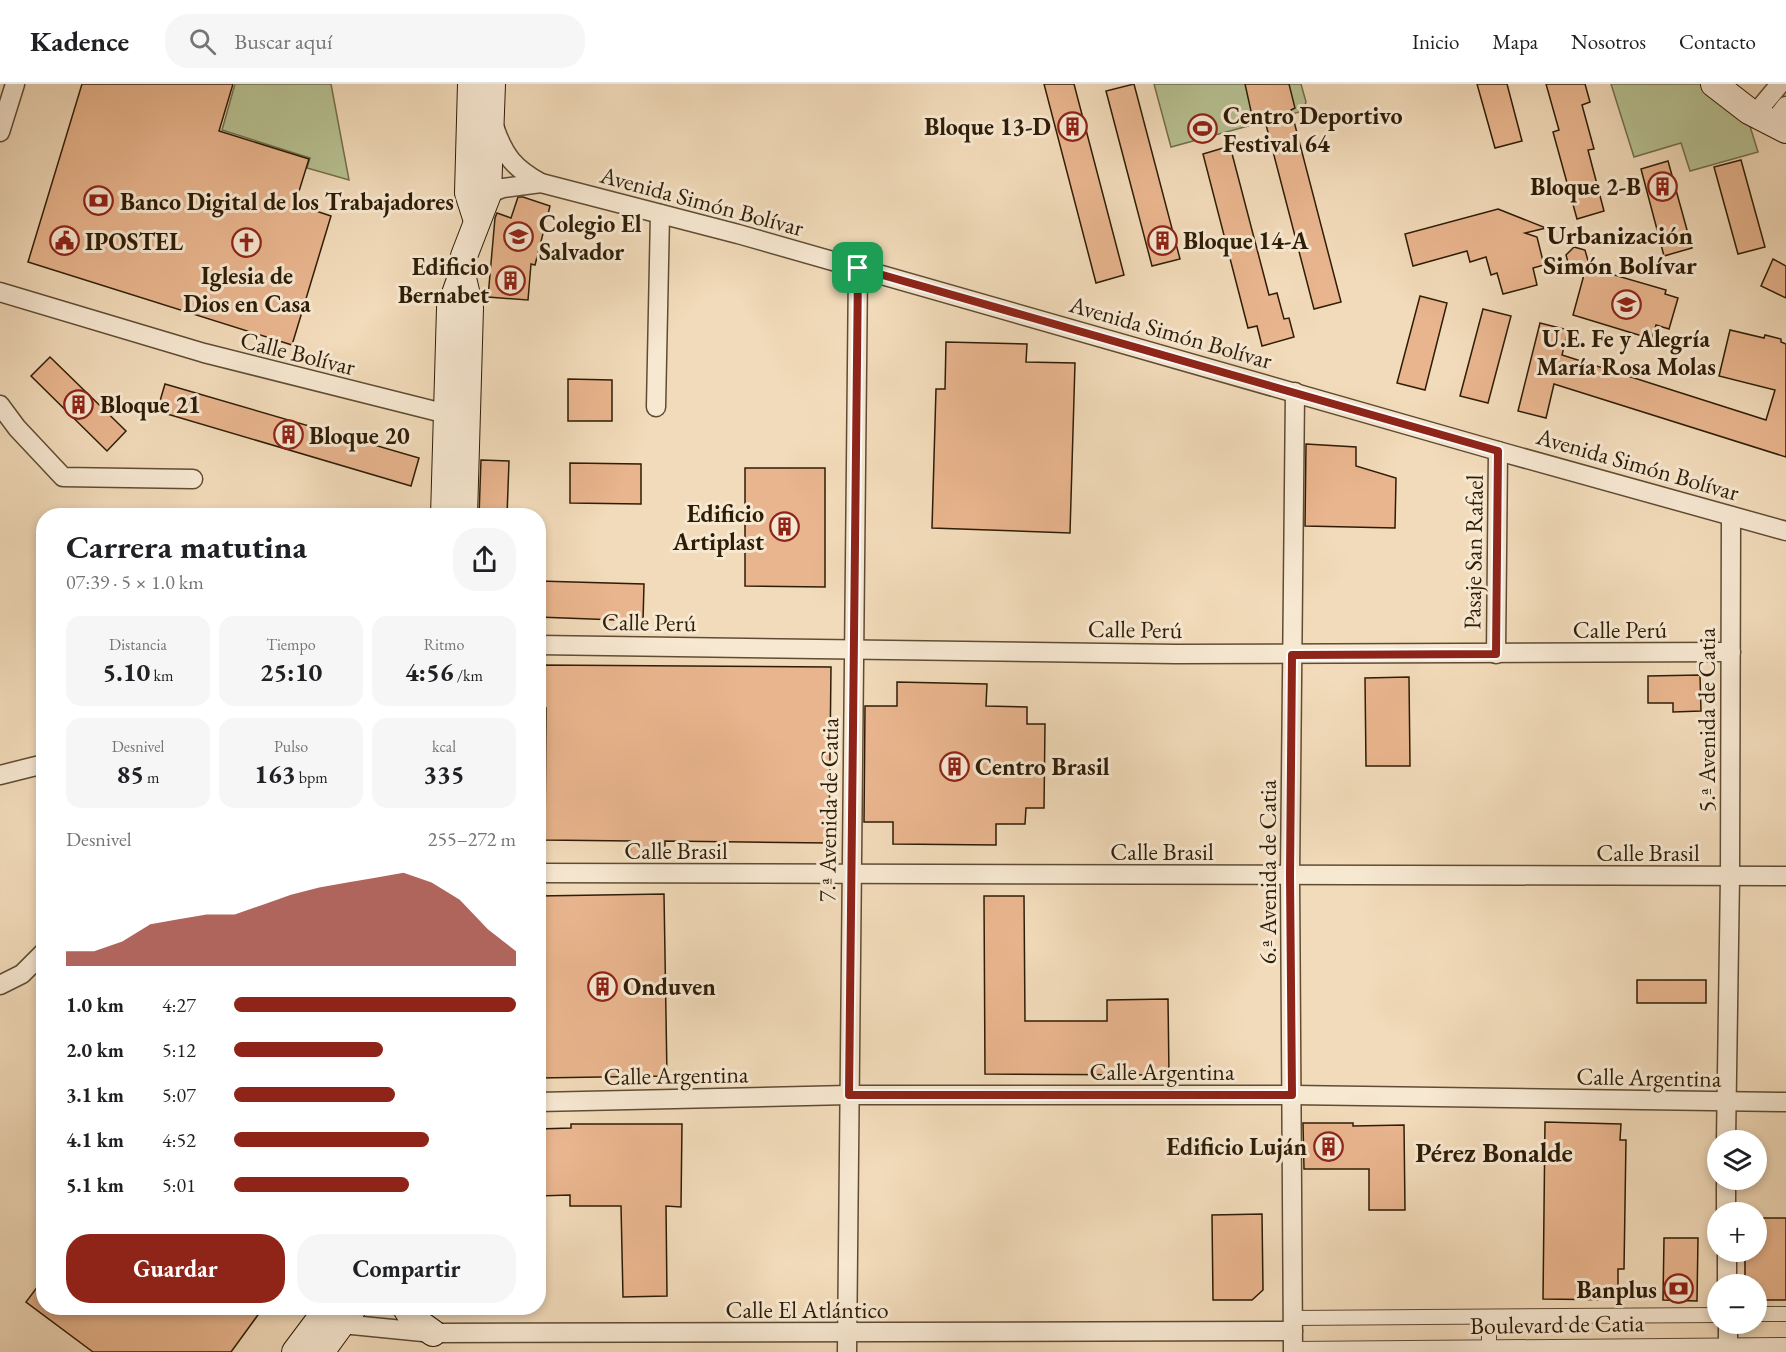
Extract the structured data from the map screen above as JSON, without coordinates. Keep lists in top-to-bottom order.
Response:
{
  "streets": {
    "street": [
      "Avenida Simón Bolívar",
      "Calle Bolívar",
      "Pasaje San Rafael",
      "Calle Perú",
      "5.ª Avenida de Catia",
      "7.ª Avenida de Catia",
      "Calle Brasil",
      "6.ª Avenida de Catia",
      "Calle Argentina",
      "Calle El Atlántico",
      "Boulevard de Catia"
    ]
  },
  "crossings": [
    ["Avenida Simón Bolívar", "Pasaje San Rafael"],
    ["Avenida Simón Bolívar", "5.ª Avenida de Catia"],
    ["Avenida Simón Bolívar", "7.ª Avenida de Catia"],
    ["Avenida Simón Bolívar", "6.ª Avenida de Catia"],
    ["Pasaje San Rafael", "Calle Perú"],
    ["Calle Perú", "5.ª Avenida de Catia"],
    ["Calle Perú", "7.ª Avenida de Catia"],
    ["Calle Perú", "6.ª Avenida de Catia"],
    ["5.ª Avenida de Catia", "Calle Brasil"],
    ["5.ª Avenida de Catia", "Calle Argentina"],
    ["7.ª Avenida de Catia", "Calle Brasil"],
    ["7.ª Avenida de Catia", "Calle Argentina"],
    ["7.ª Avenida de Catia", "Calle El Atlántico"],
    ["Calle Brasil", "6.ª Avenida de Catia"],
    ["6.ª Avenida de Catia", "Calle Argentina"],
    ["6.ª Avenida de Catia", "Calle El Atlántico"],
    ["6.ª Avenida de Catia", "Boulevard de Catia"],
    ["Calle El Atlántico", "Boulevard de Catia"]
  ],
  "districts": ["Urbanización Simón Bolívar", "Pérez Bonalde"],
  "places": {
    "building": [
      "Bloque 13-D",
      "Bloque 2-B",
      "Bloque 14-A",
      "Edificio Bernabet",
      "Bloque 21",
      "Bloque 20",
      "Edificio Artiplast",
      "Centro Brasil",
      "Onduven",
      "Edificio Luján"
    ],
    "sports": ["Centro Deportivo Festival 64"],
    "bank": ["Banco Digital de los Trabajadores", "Banplus"],
    "school or university": ["Colegio El Salvador", "U.E. Fe y Alegría María Rosa Molas"],
    "public building": ["IPOSTEL"],
    "church": ["Iglesia de Dios en Casa"]
  },
  "page": {
    "header": "Kadence",
    "search": "Buscar aquí",
    "nav": [
      "Inicio",
      "Mapa",
      "Nosotros",
      "Contacto"
    ],
    "heading": ["Carrera matutina", "07:39 · 5 × 1.0 km"],
    "stats": [
      ["Distancia", "5.10 km"],
      ["Tiempo", "25:10"],
      ["Ritmo", "4:56 /km"],
      ["Desnivel", "85 m"],
      ["Pulso", "163 bpm"],
      ["kcal", "335"]
    ],
    "chart": ["Desnivel", "255–272 m"],
    "list": [
      {
        "name": "1.0 km",
        "note": "4:27"
      },
      {
        "name": "2.0 km",
        "note": "5:12"
      },
      {
        "name": "3.1 km",
        "note": "5:07"
      },
      {
        "name": "4.1 km",
        "note": "4:52"
      },
      {
        "name": "5.1 km",
        "note": "5:01"
      }
    ],
    "map_buttons": ["+", "−"],
    "buttons": ["Guardar", "Compartir"]
  }
}
